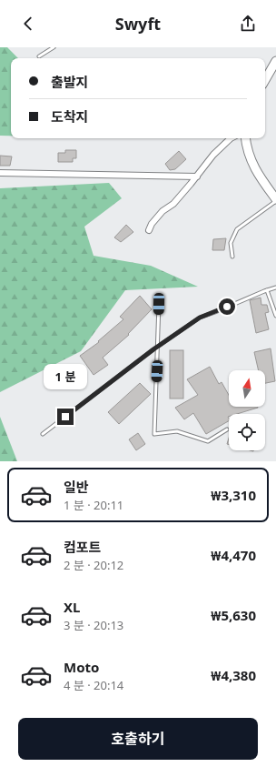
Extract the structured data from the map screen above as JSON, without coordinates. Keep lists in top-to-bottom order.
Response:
{
  "north": "top",
  "page": {
    "header": "Swyft",
    "banner": ["출발지", "도착지"],
    "bubble": "1 분",
    "list": [
      {
        "name": "일반",
        "note": "1 분 · 20:11",
        "value": "₩3,310"
      },
      {
        "name": "컴포트",
        "note": "2 분 · 20:12",
        "value": "₩4,470"
      },
      {
        "name": "XL",
        "note": "3 분 · 20:13",
        "value": "₩5,630"
      },
      {
        "name": "Moto",
        "note": "4 분 · 20:14",
        "value": "₩4,380"
      }
    ],
    "buttons": "호출하기"
  }
}
